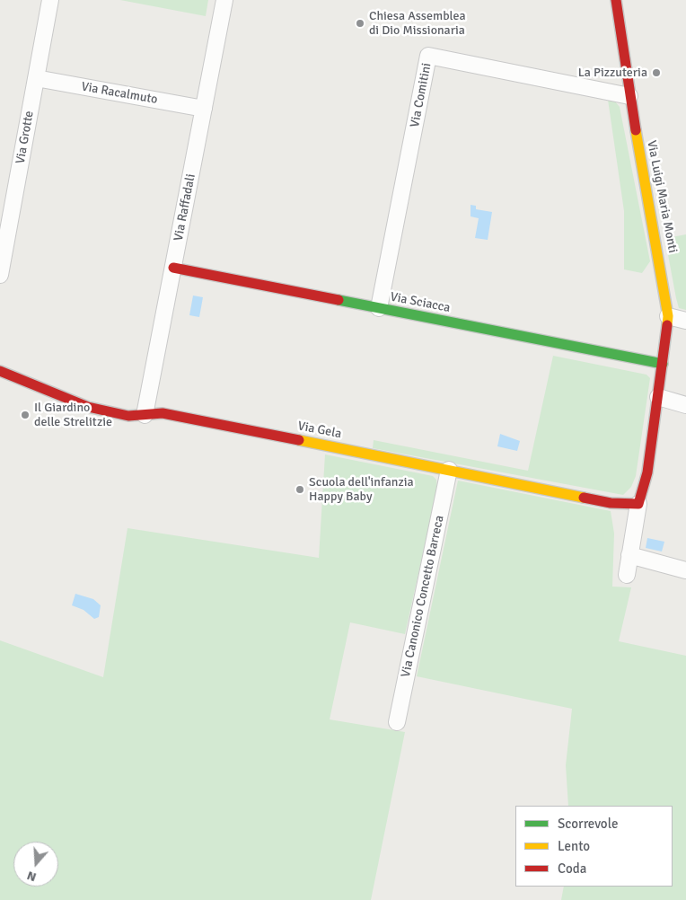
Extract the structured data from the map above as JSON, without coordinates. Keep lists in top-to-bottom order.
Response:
{
  "streets": {
    "street": [
      "Via Racalmuto",
      "Via Comitini",
      "Via Grotte",
      "Via Luigi Maria Monti",
      "Via Raffadali",
      "Via Sciacca",
      "Via Gela",
      "Via Canonico Concetto Barreca"
    ]
  },
  "crossings": [
    ["Via Racalmuto", "Via Grotte"],
    ["Via Racalmuto", "Via Raffadali"],
    ["Via Comitini", "Via Luigi Maria Monti"],
    ["Via Comitini", "Via Sciacca"],
    ["Via Luigi Maria Monti", "Via Sciacca"],
    ["Via Luigi Maria Monti", "Via Gela"],
    ["Via Raffadali", "Via Sciacca"],
    ["Via Raffadali", "Via Gela"],
    ["Via Gela", "Via Canonico Concetto Barreca"]
  ],
  "places": [
    "Chiesa Assemblea di Dio Missionaria",
    "La Pizzuteria",
    "Il Giardino delle Strelitzie",
    "Scuola dell'infanzia Happy Baby"
  ],
  "legend": ["Scorrevole", "Lento", "Coda"],
  "north": "bottom"
}
